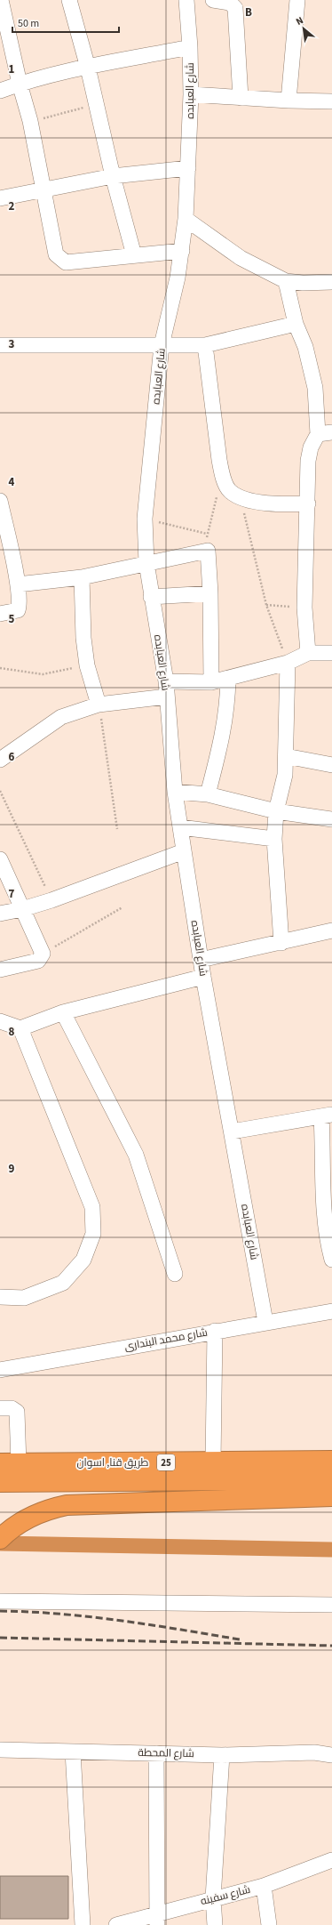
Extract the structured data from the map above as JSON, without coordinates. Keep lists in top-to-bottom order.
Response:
{
  "streets": {
    "highway": ["طريق قنا, اسوان", "25"],
    "street": [
      "شارع العبابده",
      "شارع محمد البندارى",
      "شارع المحطة",
      "شارع سفينه"
    ]
  },
  "crossings": [
    ["شارع العبابده", "شارع محمد البندارى"]
  ],
  "scale_bar": "50 m",
  "north": "top left",
  "grid": {
    "columns": ["B"],
    "rows": [
      "1",
      "2",
      "3",
      "4",
      "5",
      "6",
      "7",
      "8",
      "9"
    ]
  }
}
